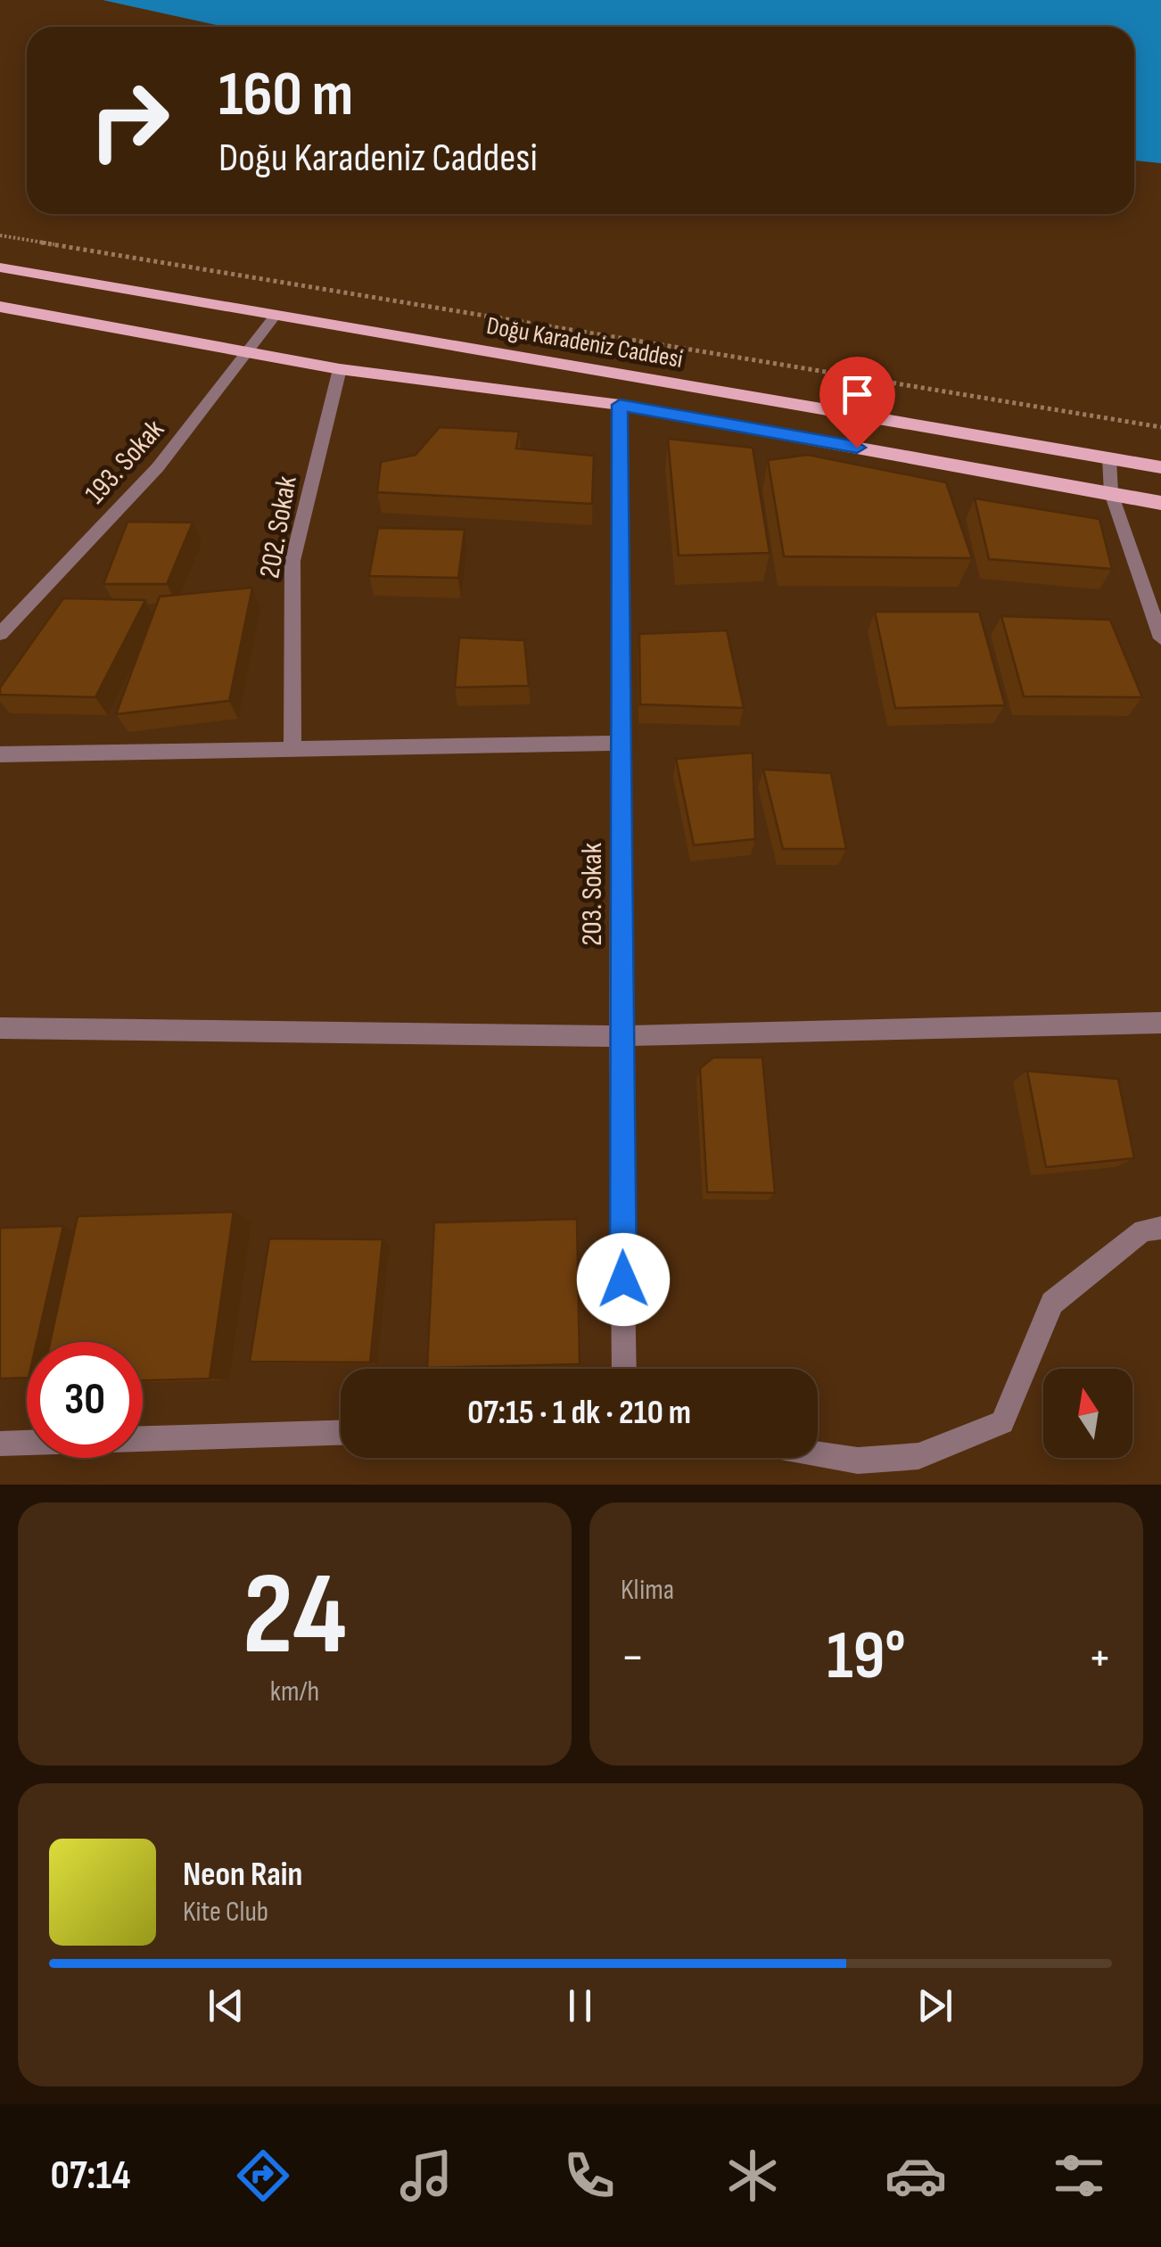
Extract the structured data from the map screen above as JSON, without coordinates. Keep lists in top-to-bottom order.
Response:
{
  "streets": {
    "main road": ["Doğu Karadeniz Caddesi"],
    "street": ["193. Sokak", "202. Sokak", "203. Sokak"]
  },
  "crossings": [
    ["Doğu Karadeniz Caddesi", "193. Sokak"],
    ["Doğu Karadeniz Caddesi", "202. Sokak"],
    ["Doğu Karadeniz Caddesi", "203. Sokak"]
  ],
  "north": "top",
  "page": {
    "turn": ["160 m", "Doğu Karadeniz Caddesi"],
    "limit": "30",
    "trip": "07:15 · 1 dk · 210 m",
    "tile": [
      ["24", "km/h"],
      "Klima"
    ],
    "heat": ["−", "19°", "+"],
    "song": ["Neon Rain", "Kite Club"],
    "tabs": "07:14"
  }
}
